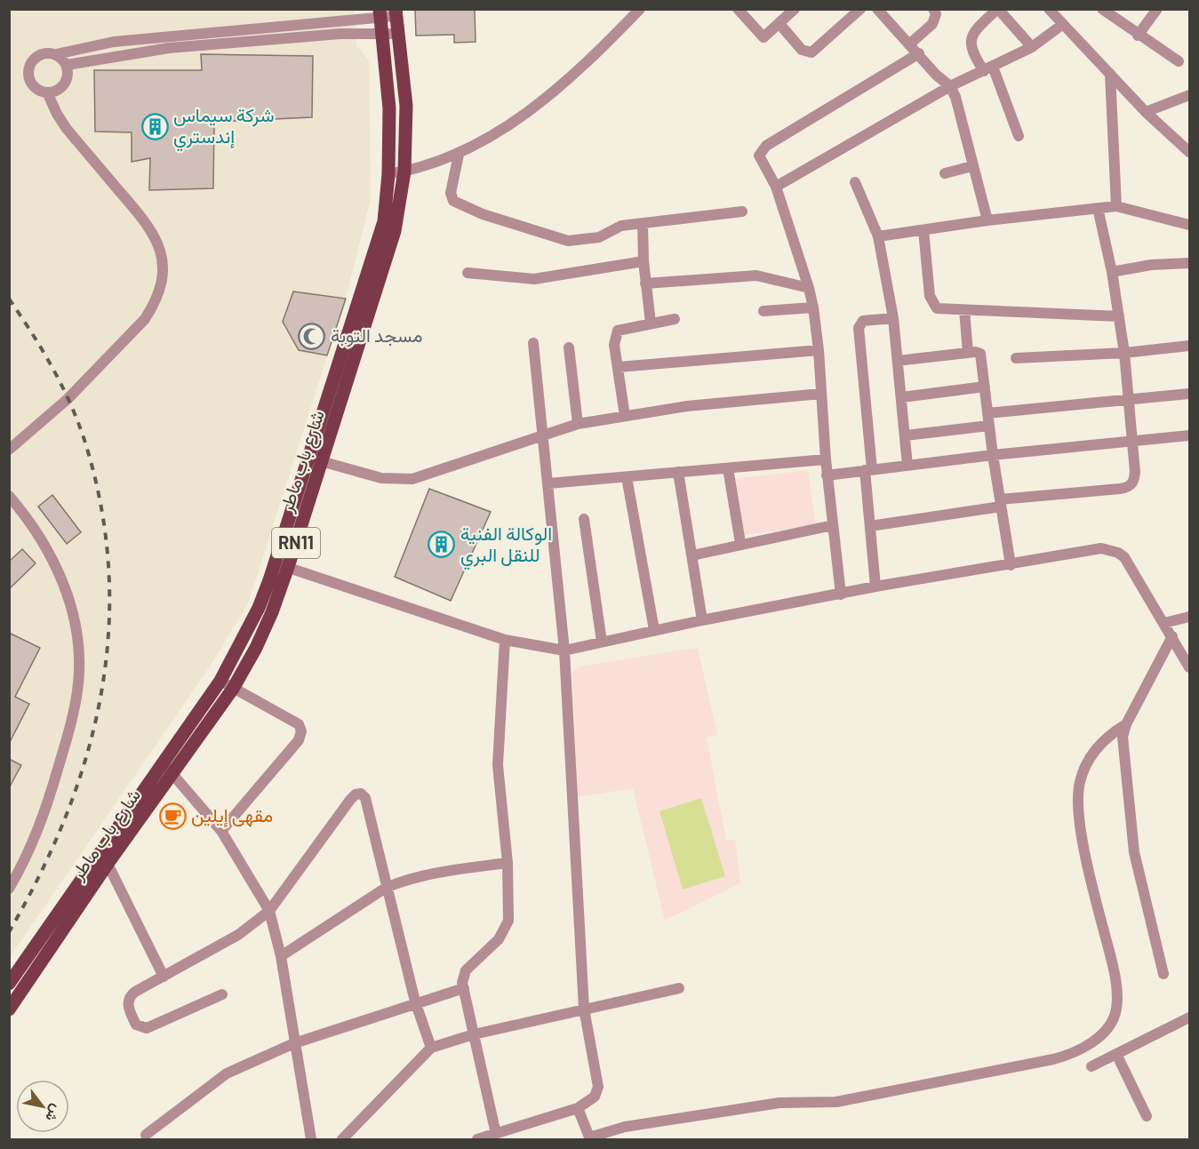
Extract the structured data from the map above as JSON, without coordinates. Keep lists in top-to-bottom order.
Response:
{
  "streets": {
    "main road": ["شارع باب ماطر", "RN11"]
  },
  "places": {
    "building": ["شركة سيماس إندستري", "الوكالة الفنية للنقل البري"],
    "mosque": ["مسجد التوبة"],
    "cafe": ["مقهى إيلين"]
  },
  "north": "bottom right"
}
